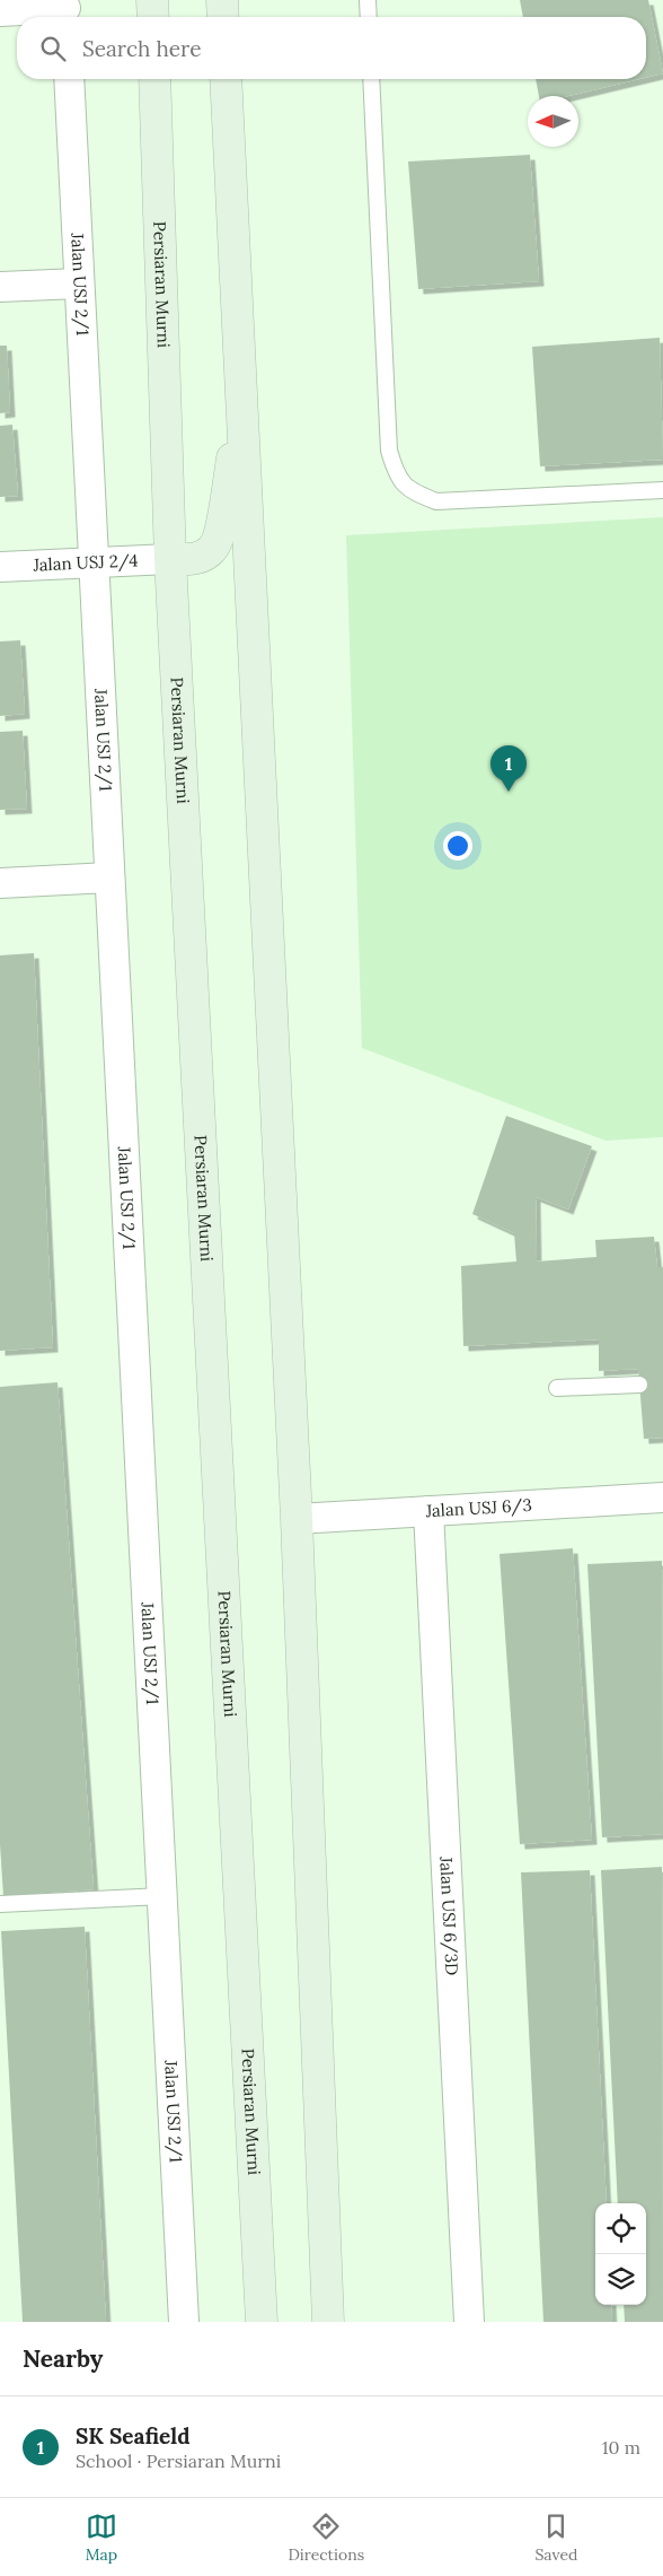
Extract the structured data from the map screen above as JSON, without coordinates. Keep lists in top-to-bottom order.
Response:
{
  "streets": {
    "main road": ["Persiaran Murni"],
    "street": [
      "Jalan USJ 2/1",
      "Jalan USJ 2/4",
      "Jalan USJ 6/3",
      "Jalan USJ 6/3D"
    ]
  },
  "crossings": [
    ["Jalan USJ 2/1", "Jalan USJ 2/4"],
    ["Persiaran Murni", "Jalan USJ 2/4"],
    ["Jalan USJ 6/3", "Jalan USJ 6/3D"]
  ],
  "north": "left",
  "page": {
    "search": "Search here",
    "pins": "1",
    "heading": "Nearby",
    "list": [
      {
        "mark": "1",
        "name": "SK Seafield",
        "note": "School · Persiaran Murni",
        "value": "10 m"
      }
    ],
    "nav": ["Map", "Directions", "Saved"]
  }
}
